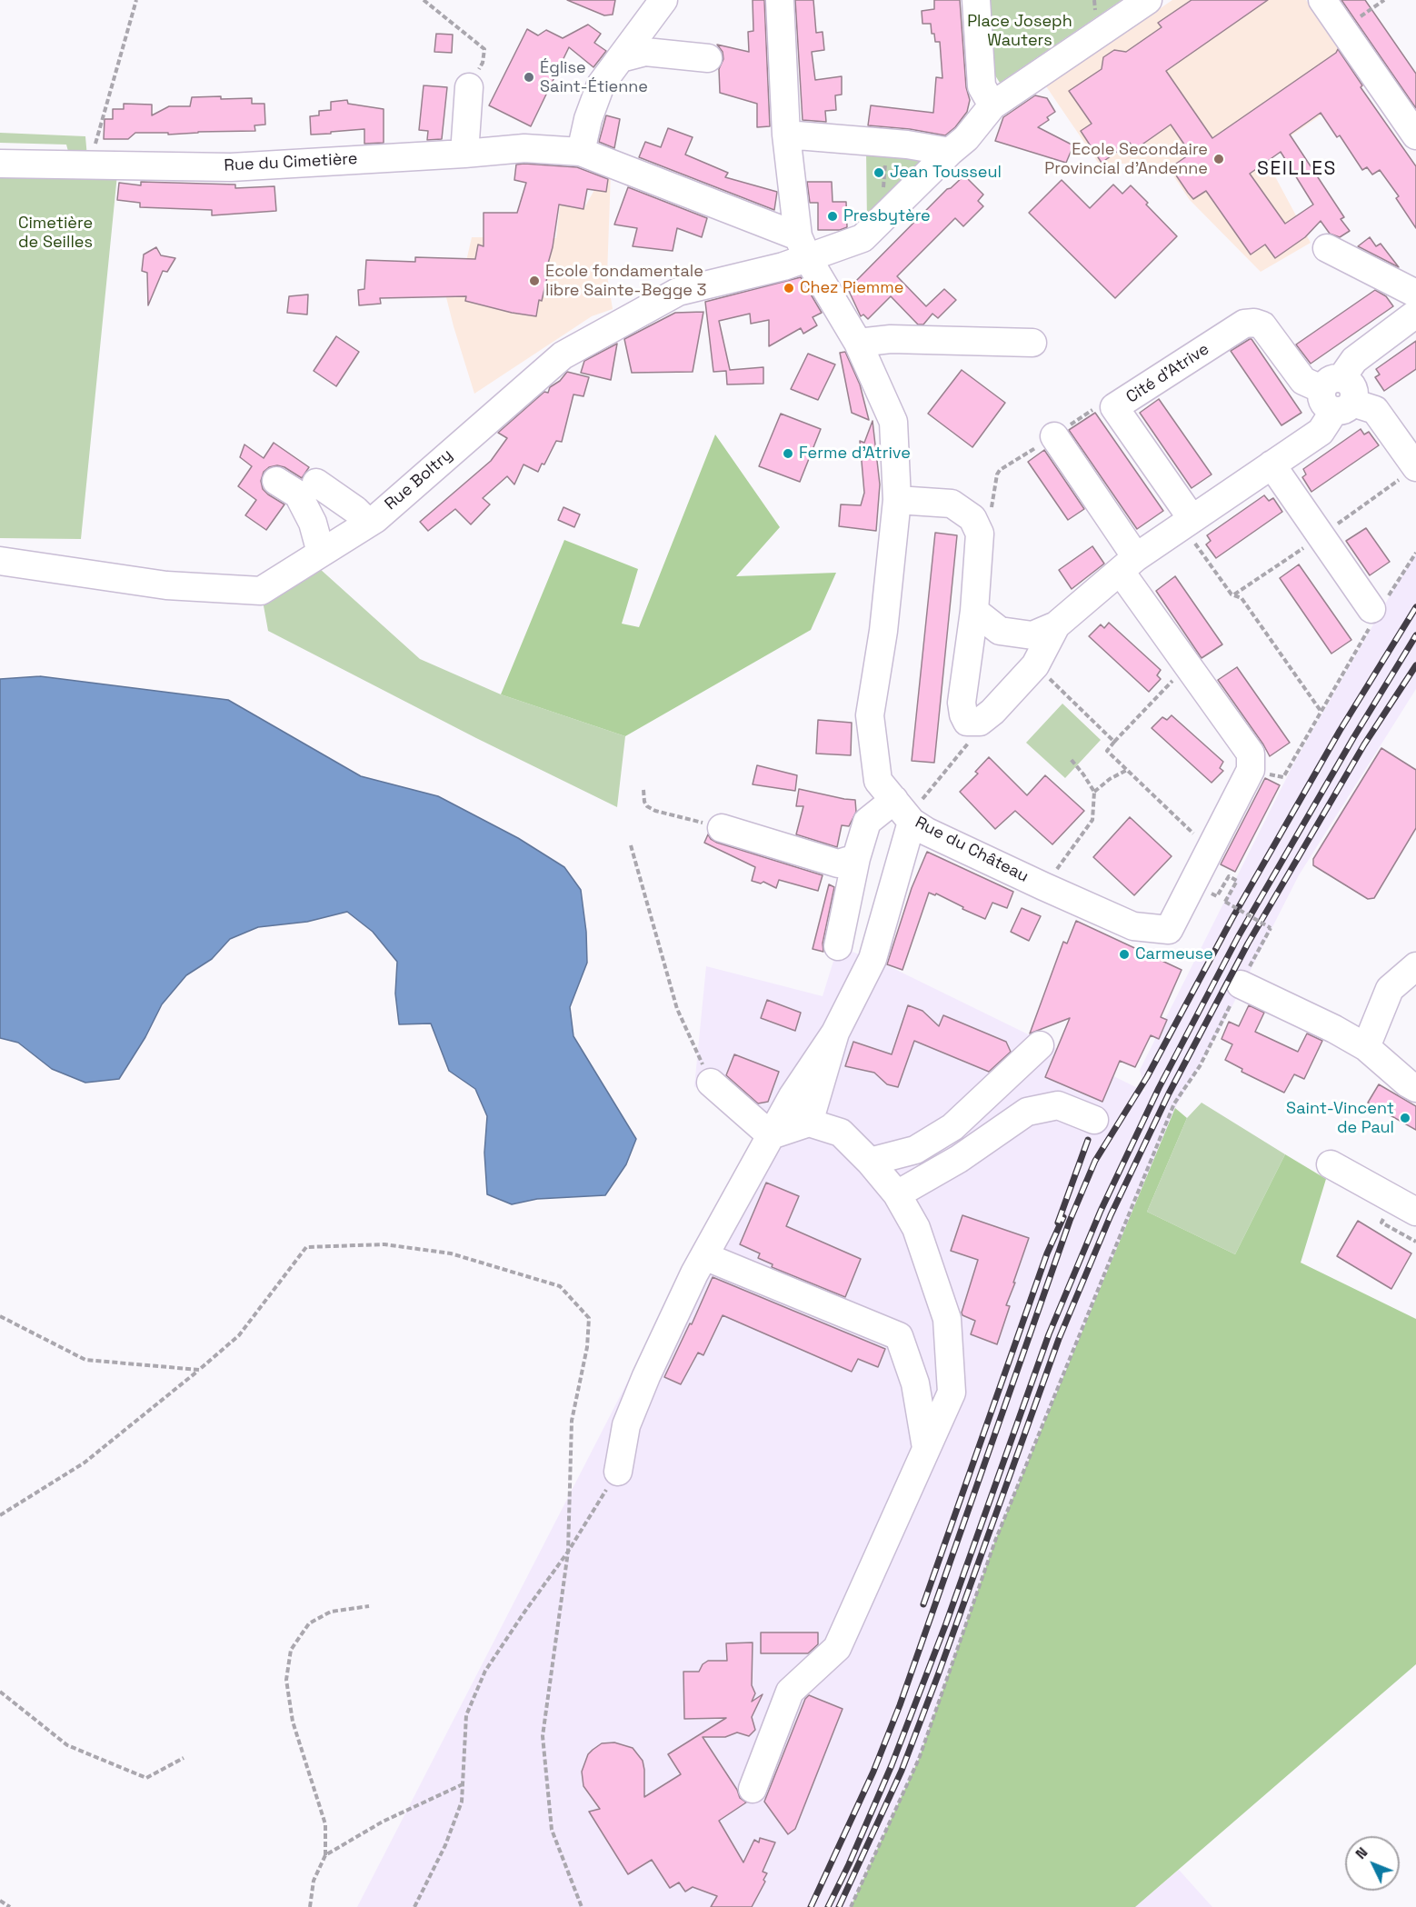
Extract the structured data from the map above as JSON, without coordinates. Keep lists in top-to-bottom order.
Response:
{
  "streets": {
    "street": [
      "Rue du Cimetière",
      "Cité d'Atrive",
      "Rue Boltry",
      "Rue du Château"
    ]
  },
  "crossings": [
    ["Rue du Cimetière", "Rue Boltry"],
    ["Rue du Cimetière", "Rue du Château"],
    ["Rue Boltry", "Rue du Château"]
  ],
  "districts": ["SEILLES"],
  "parks": ["Place Joseph Wauters", "Cimetière de Seilles"],
  "places": [
    "Église Saint-Étienne",
    "Ecole Secondaire Provincial d'Andenne",
    "Jean Tousseul",
    "Presbytère",
    "Ecole fondamentale libre Sainte-Begge 3",
    "Chez Piemme",
    "Ferme d'Atrive",
    "Carmeuse",
    "Saint-Vincent de Paul"
  ],
  "north": "top left"
}
